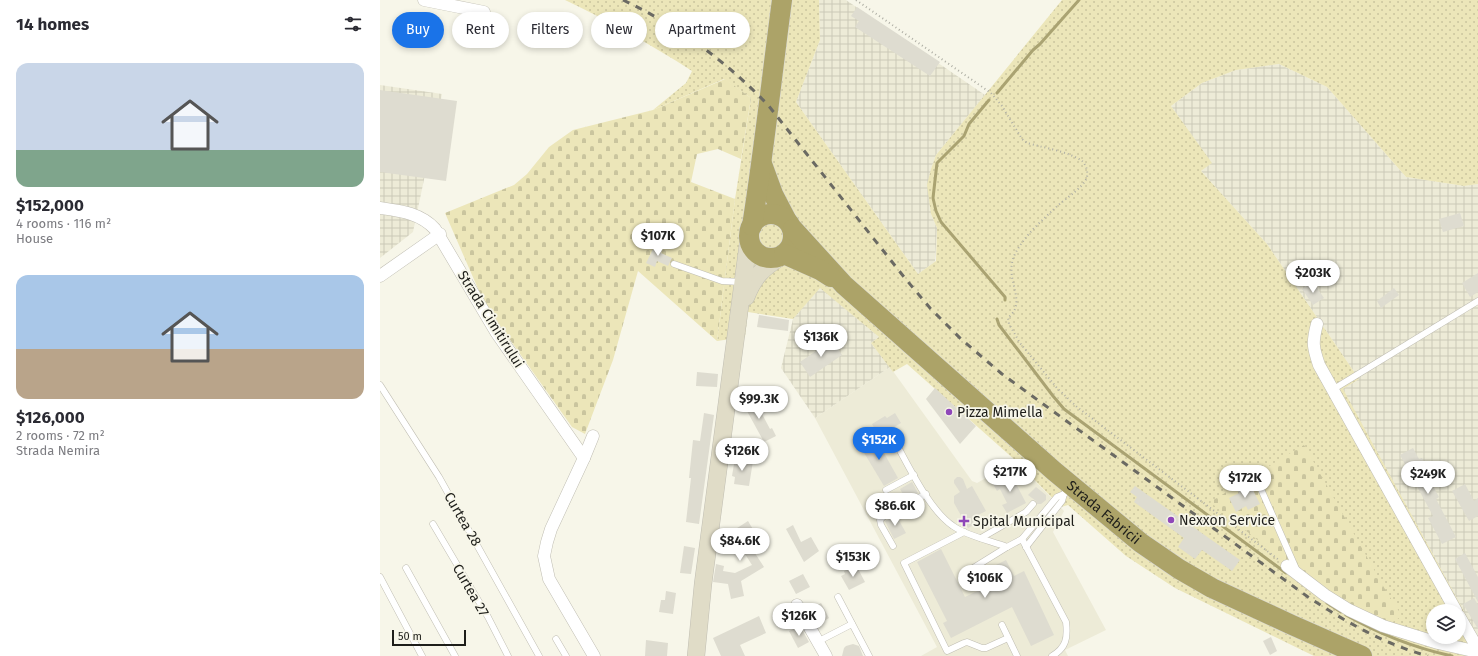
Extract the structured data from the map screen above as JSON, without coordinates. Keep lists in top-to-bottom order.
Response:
{
  "streets": {
    "highway": ["Strada Fabricii"],
    "street": ["Strada Cimitirului"],
    "lane": ["Curtea 28", "Curtea 27"]
  },
  "places": {
    "other": ["Pizza Mimella", "Nexxon Service"],
    "health": ["Spital Municipal"]
  },
  "scale_bar": "50 m",
  "page": {
    "heading": "14 homes",
    "chip": [
      "Buy",
      "Rent",
      "Filters",
      "New",
      "Apartment"
    ],
    "list": [
      {
        "name": "$152,000",
        "note": "4 rooms · 116 m² · House"
      },
      {
        "name": "$126,000",
        "note": "2 rooms · 72 m² · Strada Nemira"
      }
    ],
    "price": [
      "$107K",
      "$203K",
      "$136K",
      "$99.3K",
      "$152K",
      "$126K",
      "$217K",
      "$249K",
      "$172K",
      "$86.6K",
      "$84.6K",
      "$153K",
      "$106K",
      "$126K"
    ],
    "scale": "50 m"
  }
}
